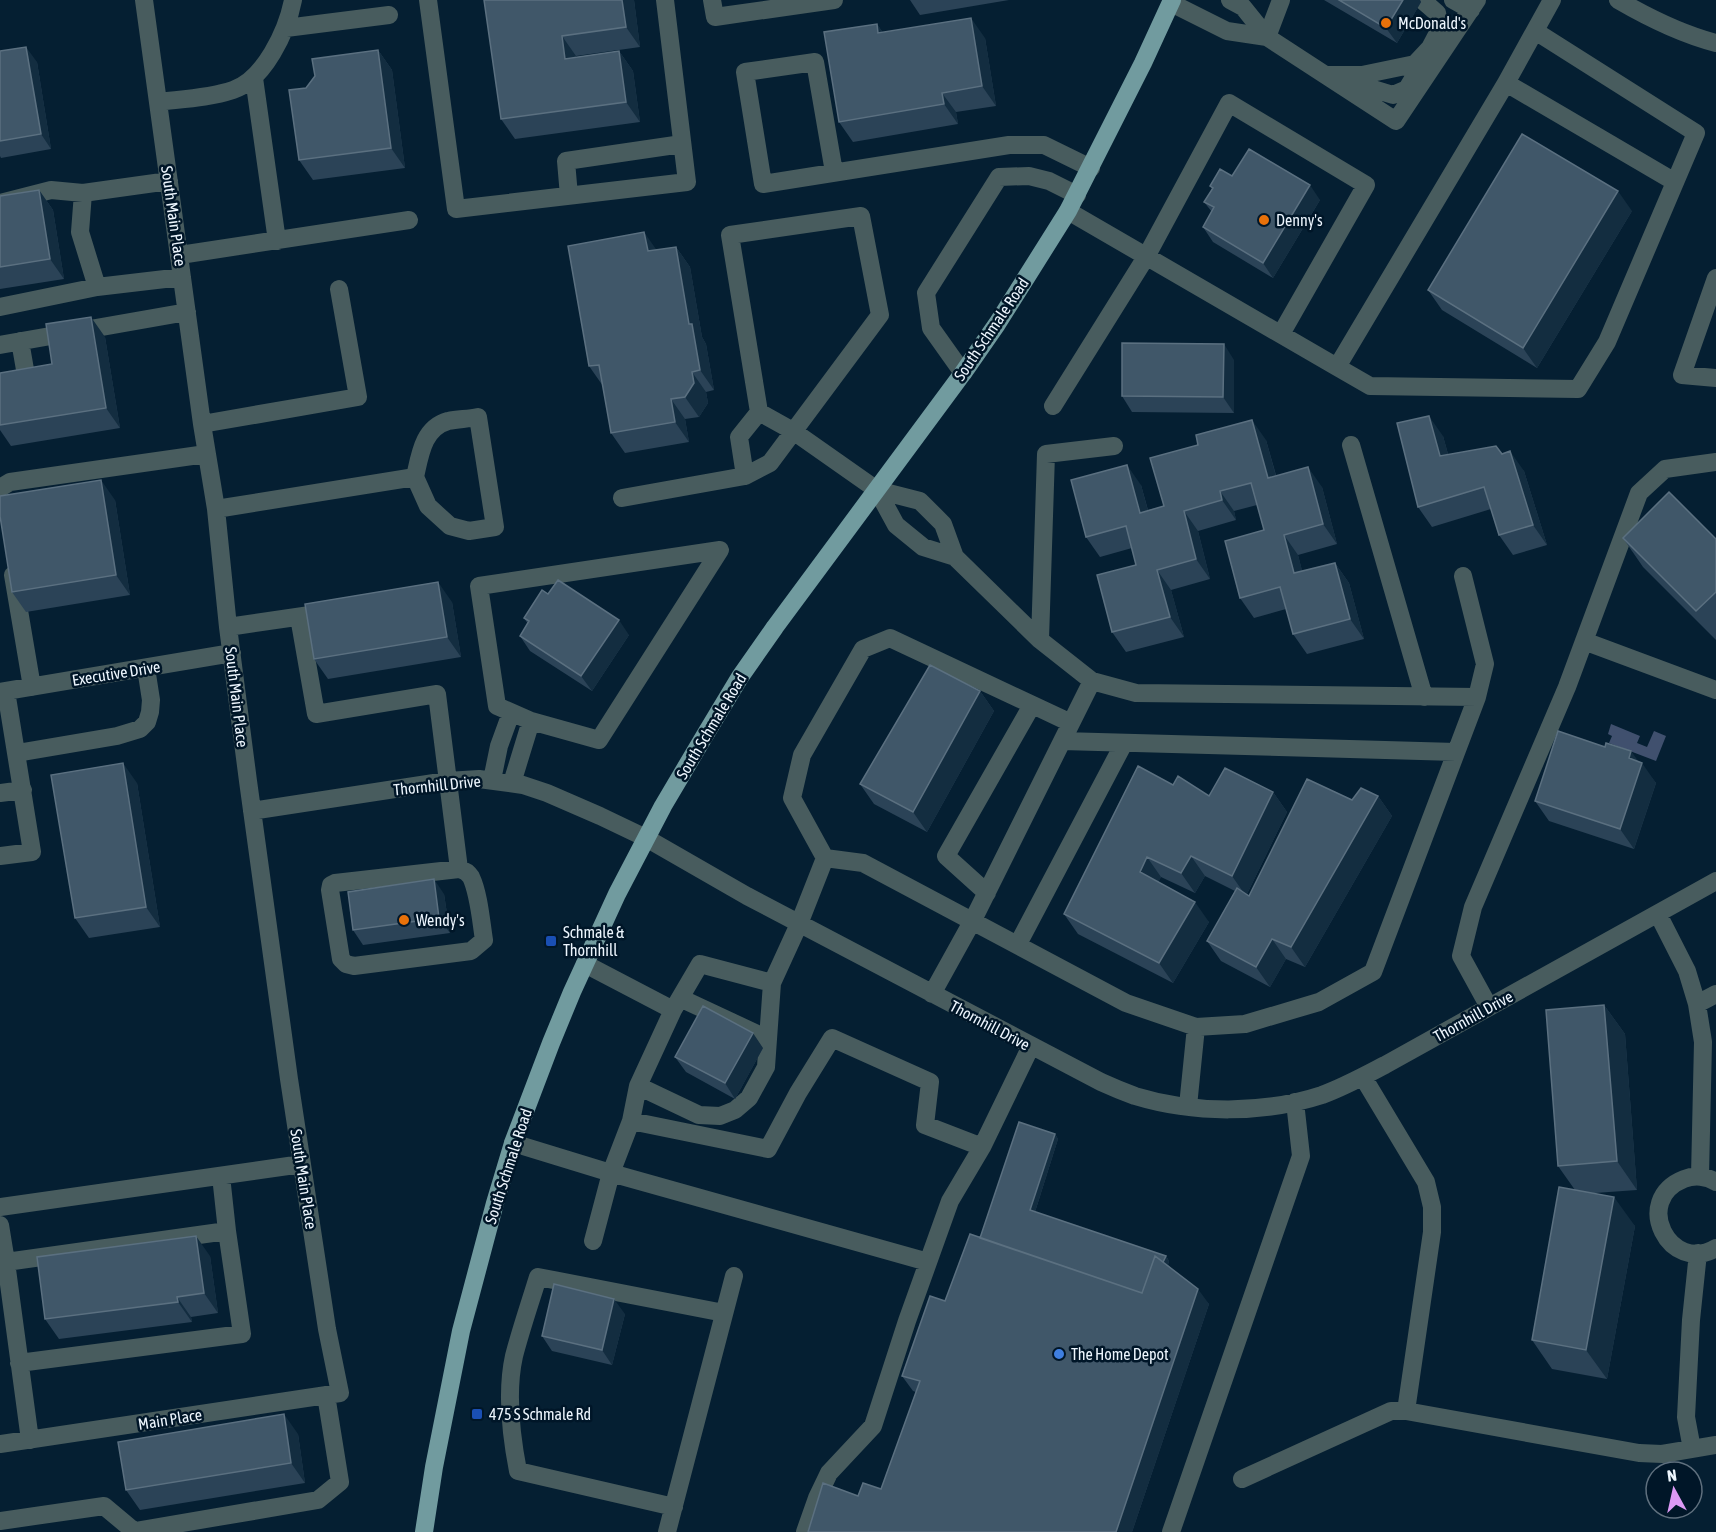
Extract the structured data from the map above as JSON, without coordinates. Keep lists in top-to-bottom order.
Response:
{
  "streets": {
    "main road": ["South Schmale Road"],
    "street": [
      "South Main Place",
      "Executive Drive",
      "Thornhill Drive",
      "Main Place"
    ]
  },
  "crossings": [
    ["South Main Place", "Executive Drive"],
    ["South Main Place", "Thornhill Drive"],
    ["South Main Place", "Main Place"],
    ["South Schmale Road", "Thornhill Drive"]
  ],
  "places": {
    "other": [
      "McDonald's",
      "Denny's",
      "Wendy's",
      "The Home Depot"
    ],
    "transit": ["Schmale & Thornhill", "475 S Schmale Rd"]
  },
  "north": "top"
}
